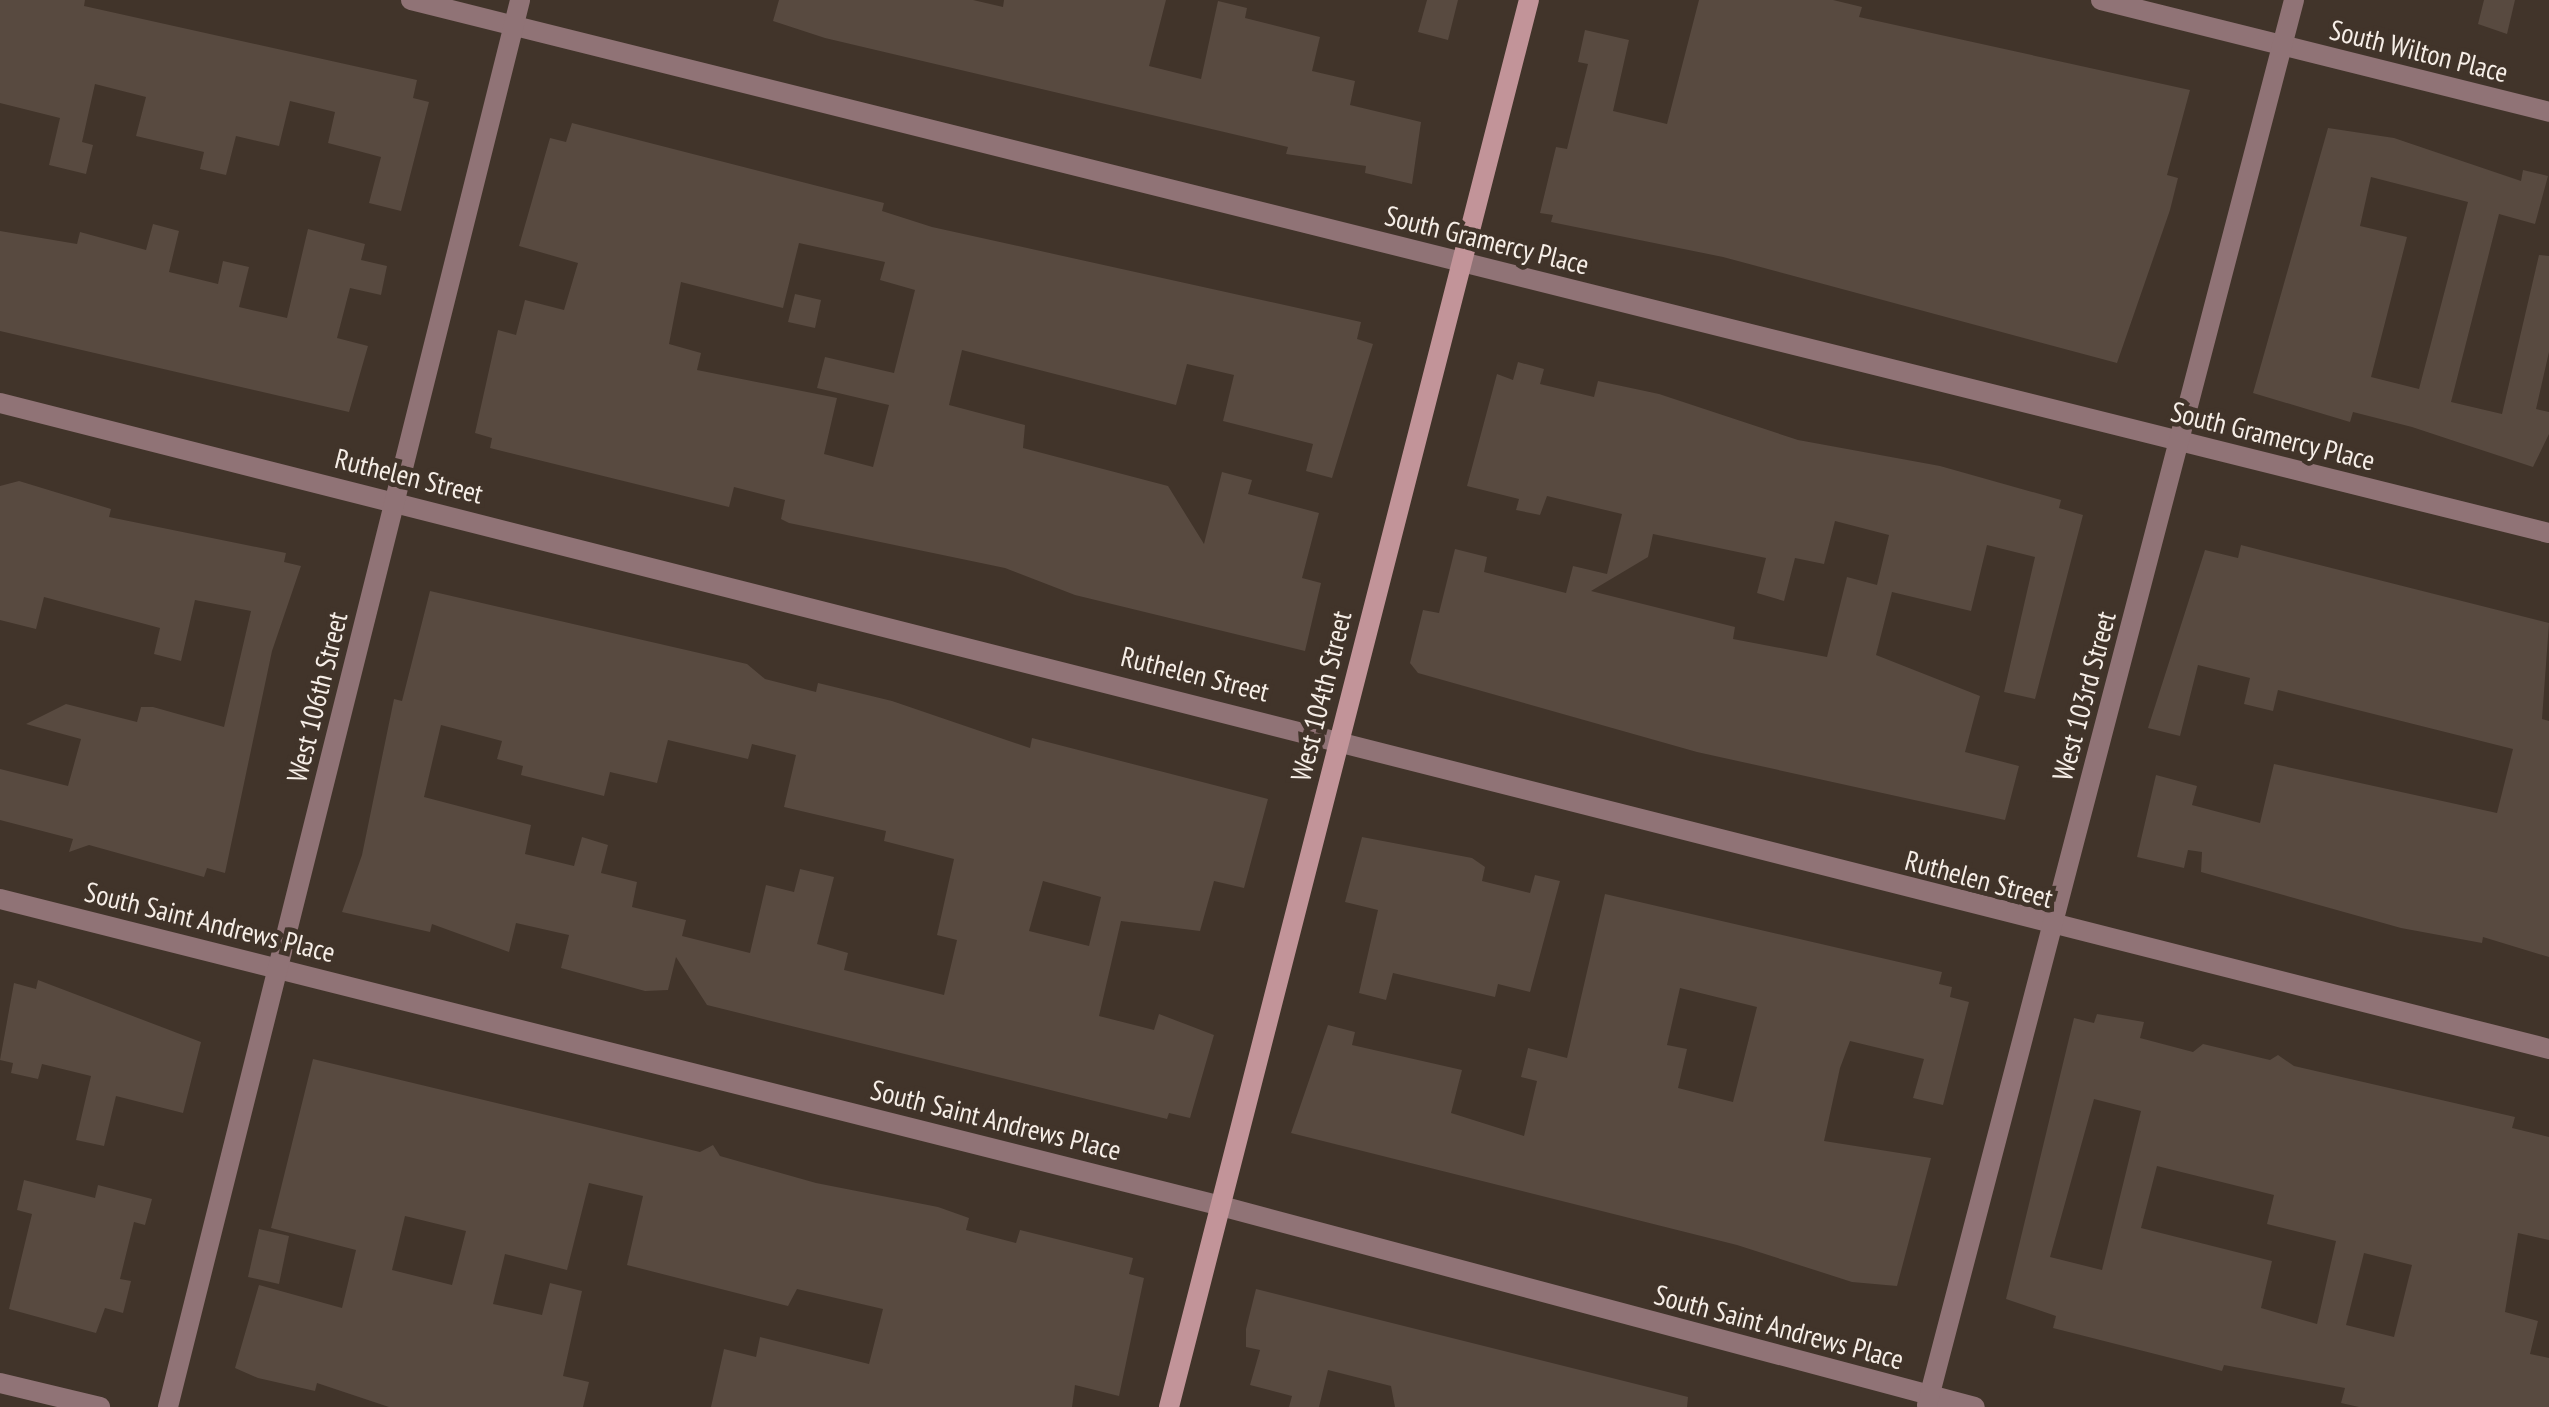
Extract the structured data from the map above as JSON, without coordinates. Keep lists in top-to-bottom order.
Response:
{
  "streets": {
    "street": [
      "South Wilton Place",
      "South Gramercy Place",
      "Ruthelen Street",
      "West 104th Street",
      "West 103rd Street",
      "West 106th Street",
      "South Saint Andrews Place"
    ]
  },
  "crossings": [
    ["South Wilton Place", "West 103rd Street"],
    ["South Gramercy Place", "West 104th Street"],
    ["South Gramercy Place", "West 103rd Street"],
    ["South Gramercy Place", "West 106th Street"],
    ["Ruthelen Street", "West 104th Street"],
    ["Ruthelen Street", "West 103rd Street"],
    ["Ruthelen Street", "West 106th Street"],
    ["West 104th Street", "South Saint Andrews Place"],
    ["West 103rd Street", "South Saint Andrews Place"],
    ["West 106th Street", "South Saint Andrews Place"]
  ]
}
